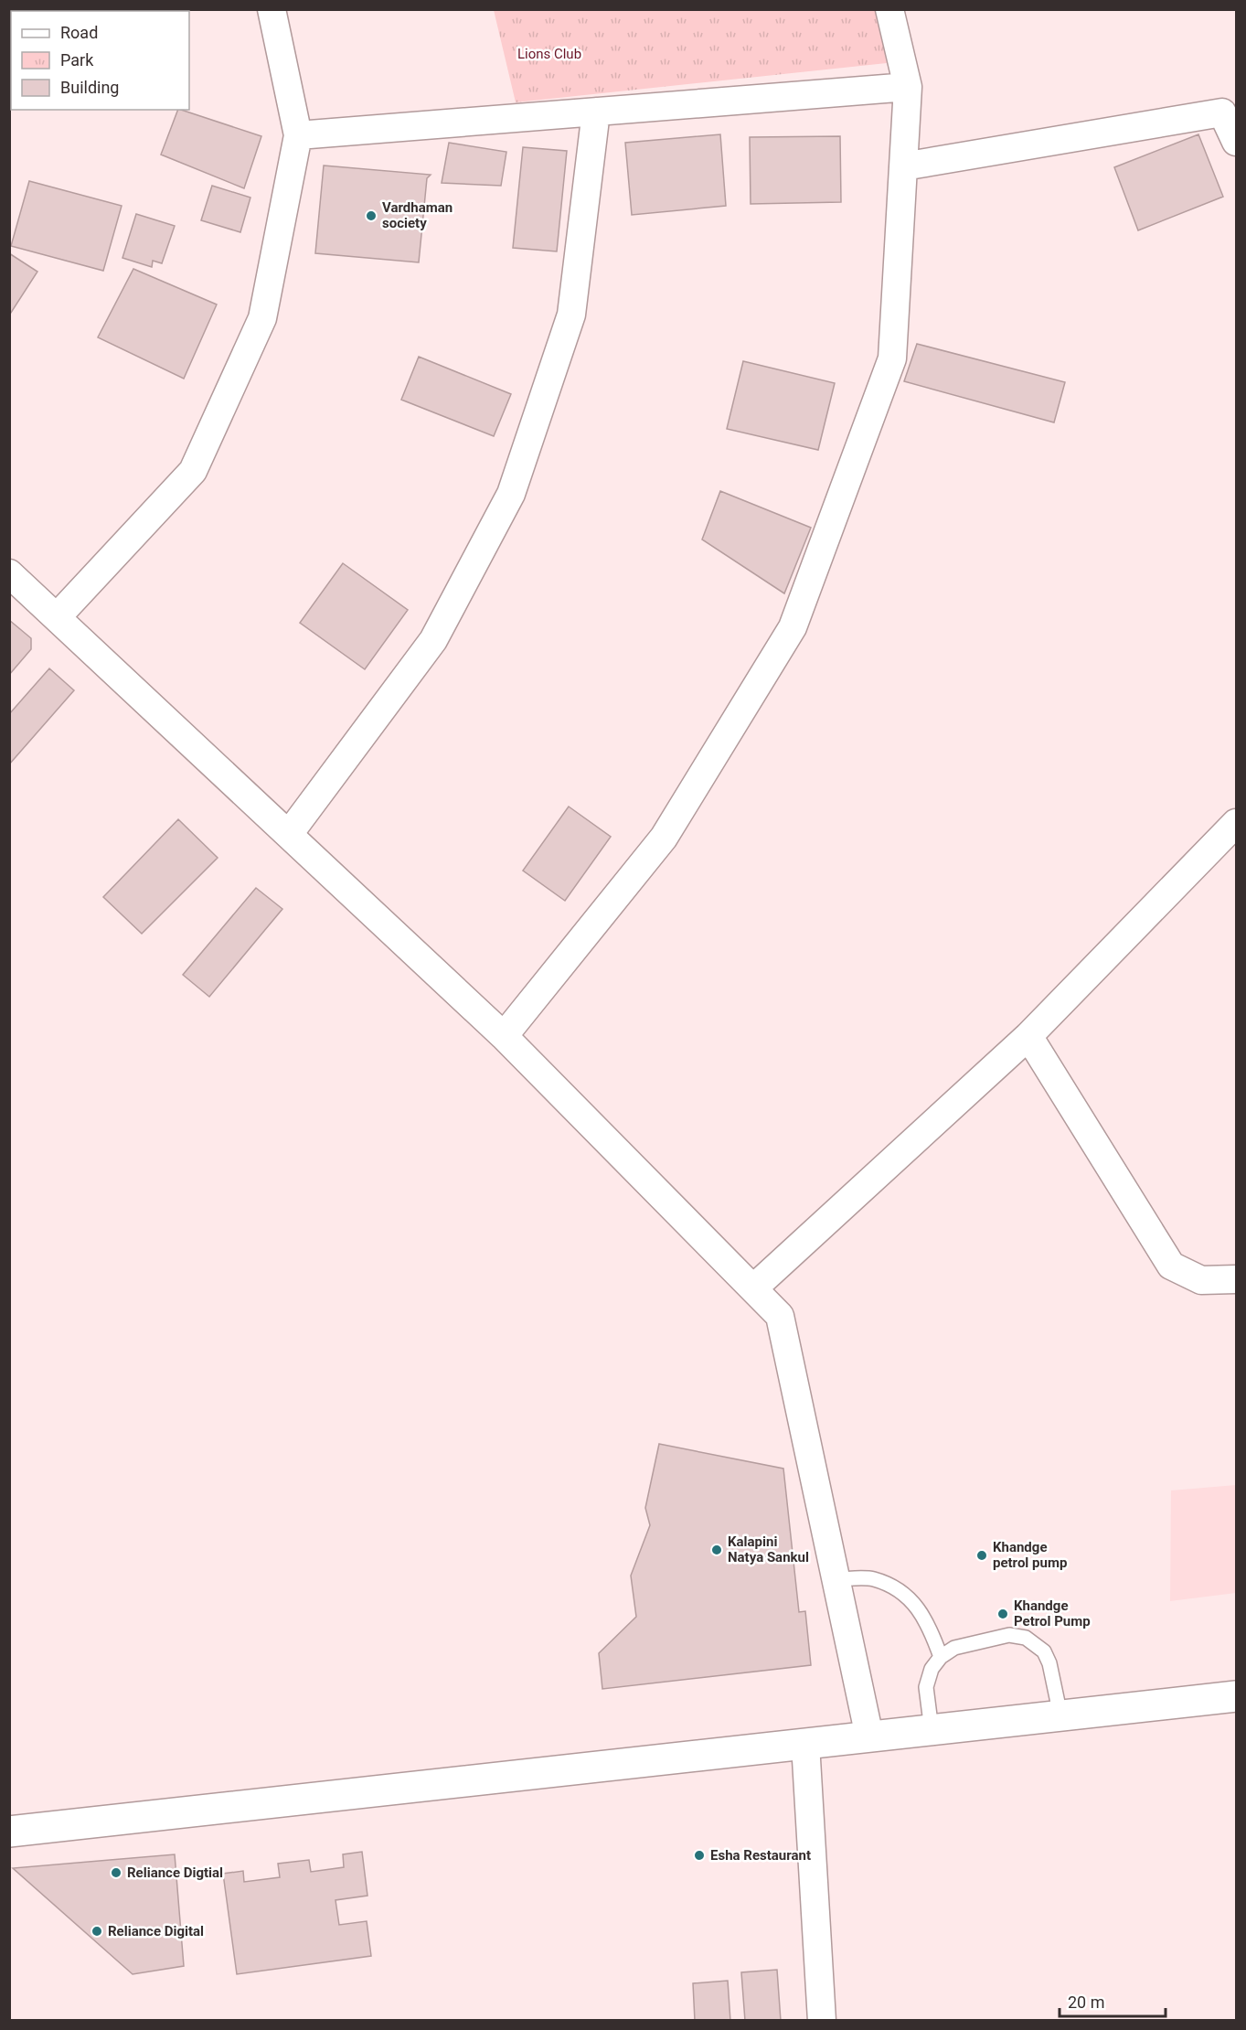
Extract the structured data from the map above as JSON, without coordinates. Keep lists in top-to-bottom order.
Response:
{
  "parks": ["Lions Club"],
  "places": [
    "Vardhaman society",
    "Kalapini Natya Sankul",
    "Khandge petrol pump",
    "Khandge Petrol Pump",
    "Esha Restaurant",
    "Reliance Digtial",
    "Reliance Digital"
  ],
  "legend": ["Road", "Park", "Building"],
  "scale_bar": "20 m"
}
